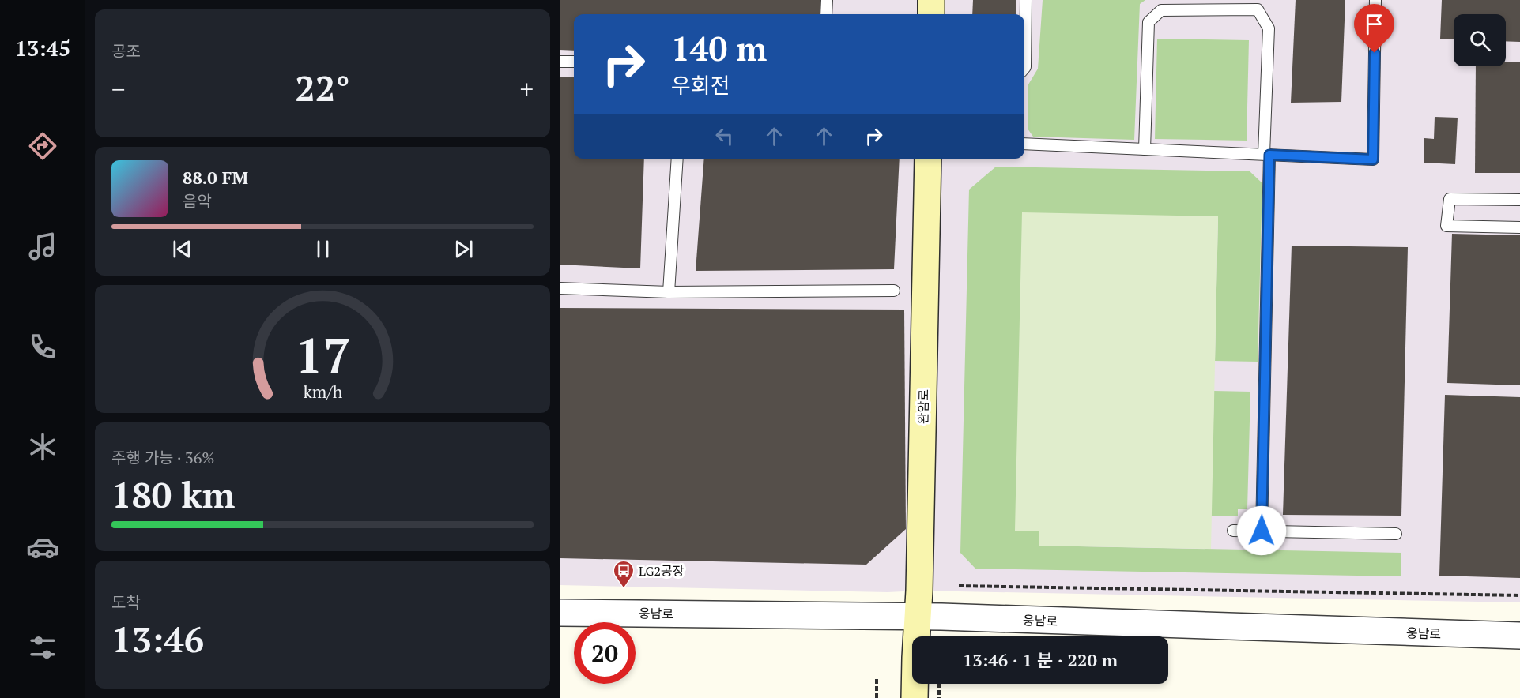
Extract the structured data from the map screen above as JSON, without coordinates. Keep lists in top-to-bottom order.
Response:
{
  "streets": {
    "main road": ["완암로"],
    "street": ["웅남로"]
  },
  "crossings": [
    ["완암로", "웅남로"]
  ],
  "places": {
    "bus stop": ["LG2공장"]
  },
  "page": {
    "tabs": "13:45",
    "tile": [
      "공조",
      ["주행 가능 · 36%", "180 km"],
      ["도착", "13:46"]
    ],
    "turn": ["140 m", "우회전"],
    "heat": ["−", "22°", "+"],
    "song": ["88.0 FM", "음악"],
    "limit": "20",
    "trip": "13:46 · 1 분 · 220 m",
    "gauge": ["17", "km/h"]
  }
}
